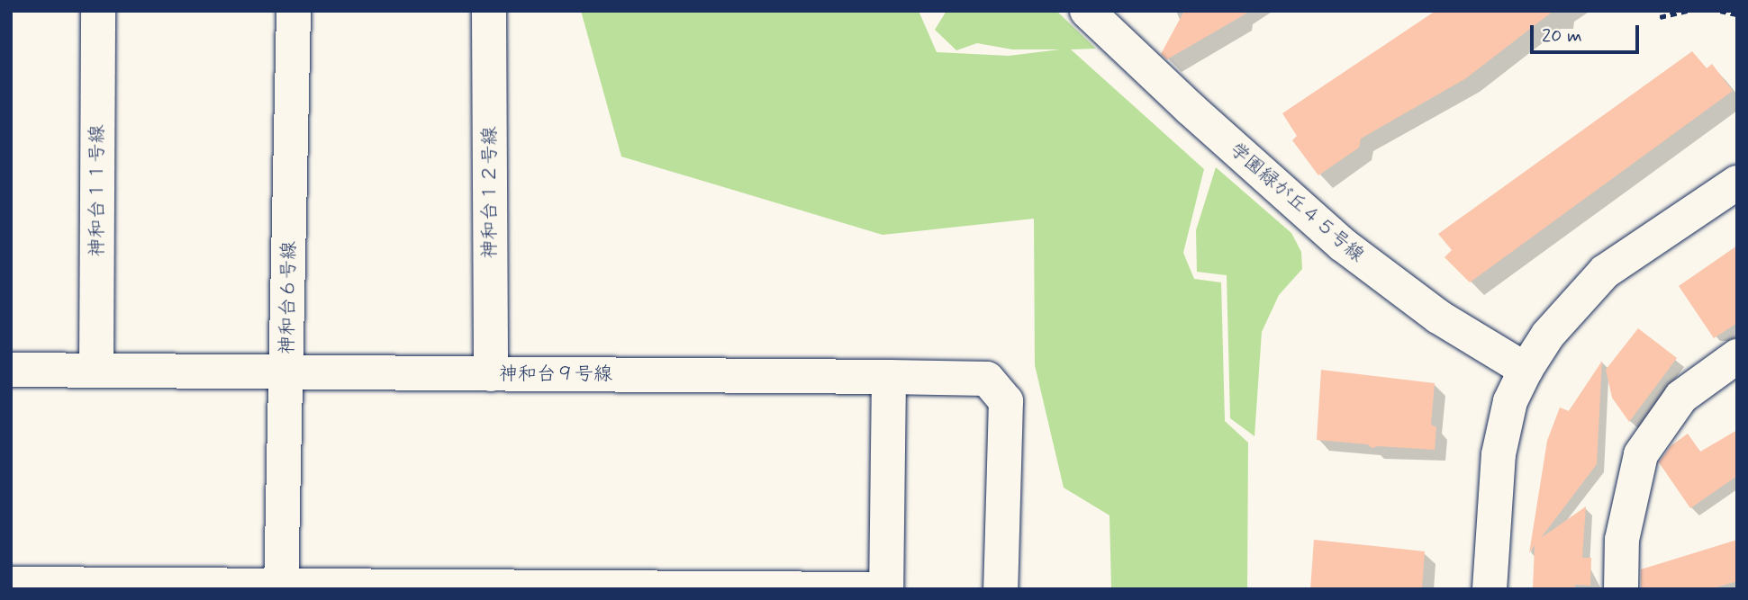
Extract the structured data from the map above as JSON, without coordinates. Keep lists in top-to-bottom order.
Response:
{
  "streets": {
    "street": [
      "神和台１１号線",
      "神和台１２号線",
      "学園緑が丘４５号線",
      "神和台６号線",
      "神和台９号線"
    ]
  },
  "crossings": [
    ["神和台１１号線", "神和台９号線"],
    ["神和台１２号線", "神和台９号線"],
    ["神和台６号線", "神和台９号線"]
  ],
  "scale_bar": "20 m"
}
